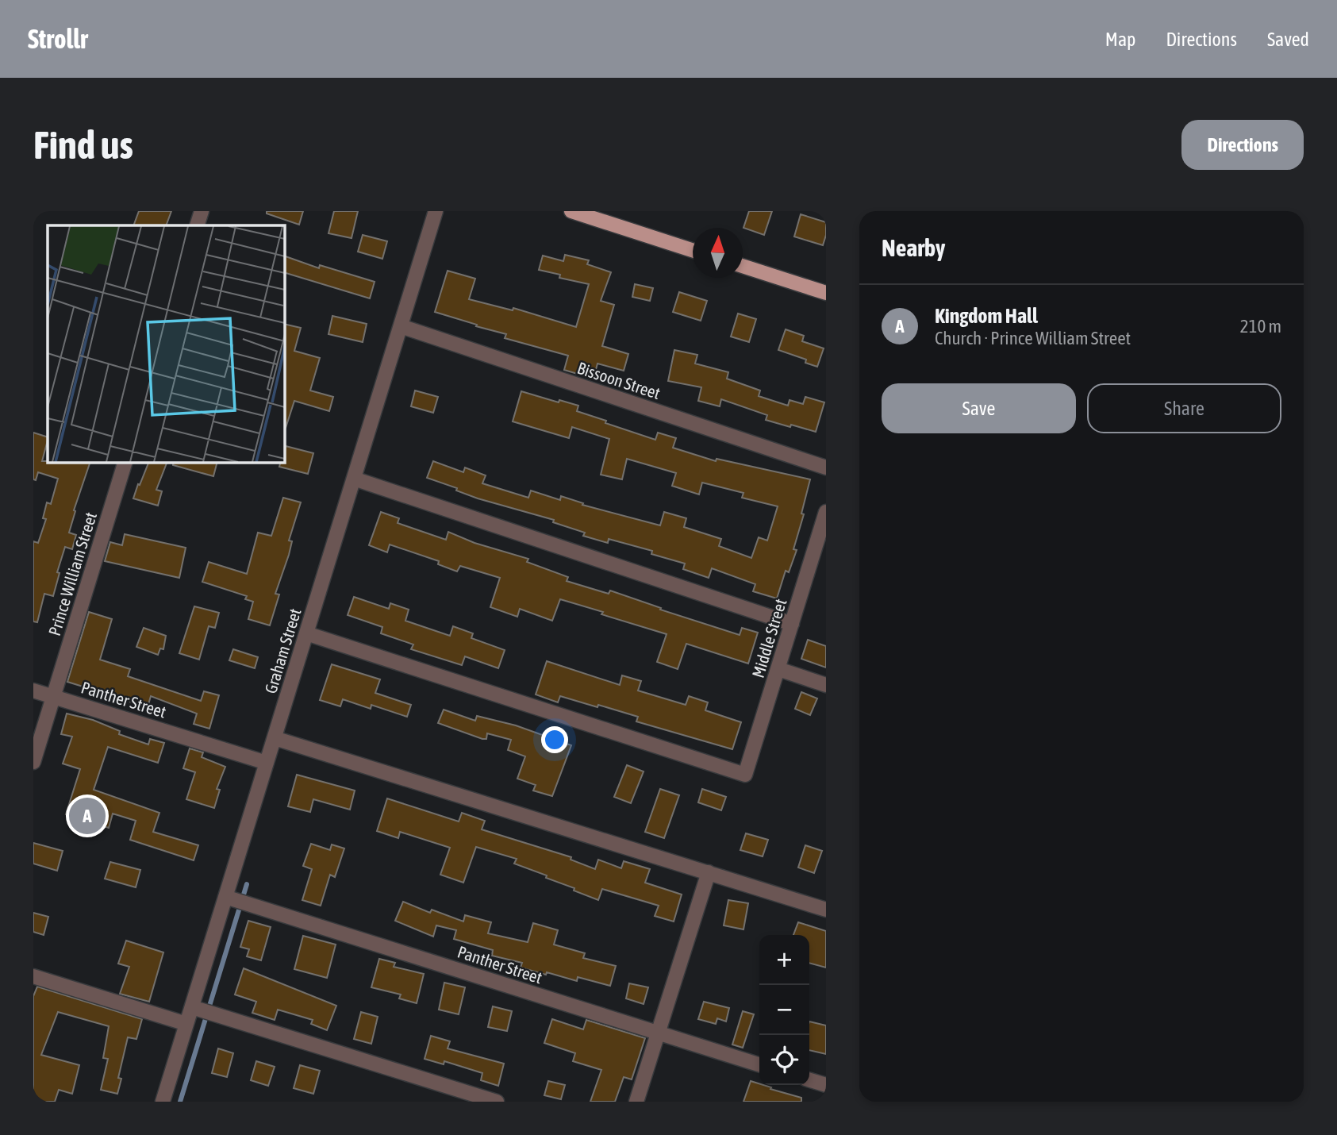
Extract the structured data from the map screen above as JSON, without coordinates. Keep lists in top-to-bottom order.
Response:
{
  "streets": {
    "street": [
      "Bissoon Street",
      "Prince William Street",
      "Middle Street",
      "Graham Street",
      "Panther Street"
    ]
  },
  "crossings": [
    ["Bissoon Street", "Graham Street"],
    ["Prince William Street", "Panther Street"],
    ["Middle Street", "Graham Street"],
    ["Graham Street", "Panther Street"]
  ],
  "north": "top",
  "page": {
    "header": "Strollr",
    "nav": ["Map", "Directions", "Saved"],
    "buttons": [
      "Directions",
      ["Save", "Share"]
    ],
    "title": "Find us",
    "heading": "Nearby",
    "list": [
      {
        "mark": "A",
        "name": "Kingdom Hall",
        "note": "Church · Prince William Street",
        "value": "210 m"
      }
    ],
    "pins": "A",
    "map_buttons": ["+", "−"]
  }
}
